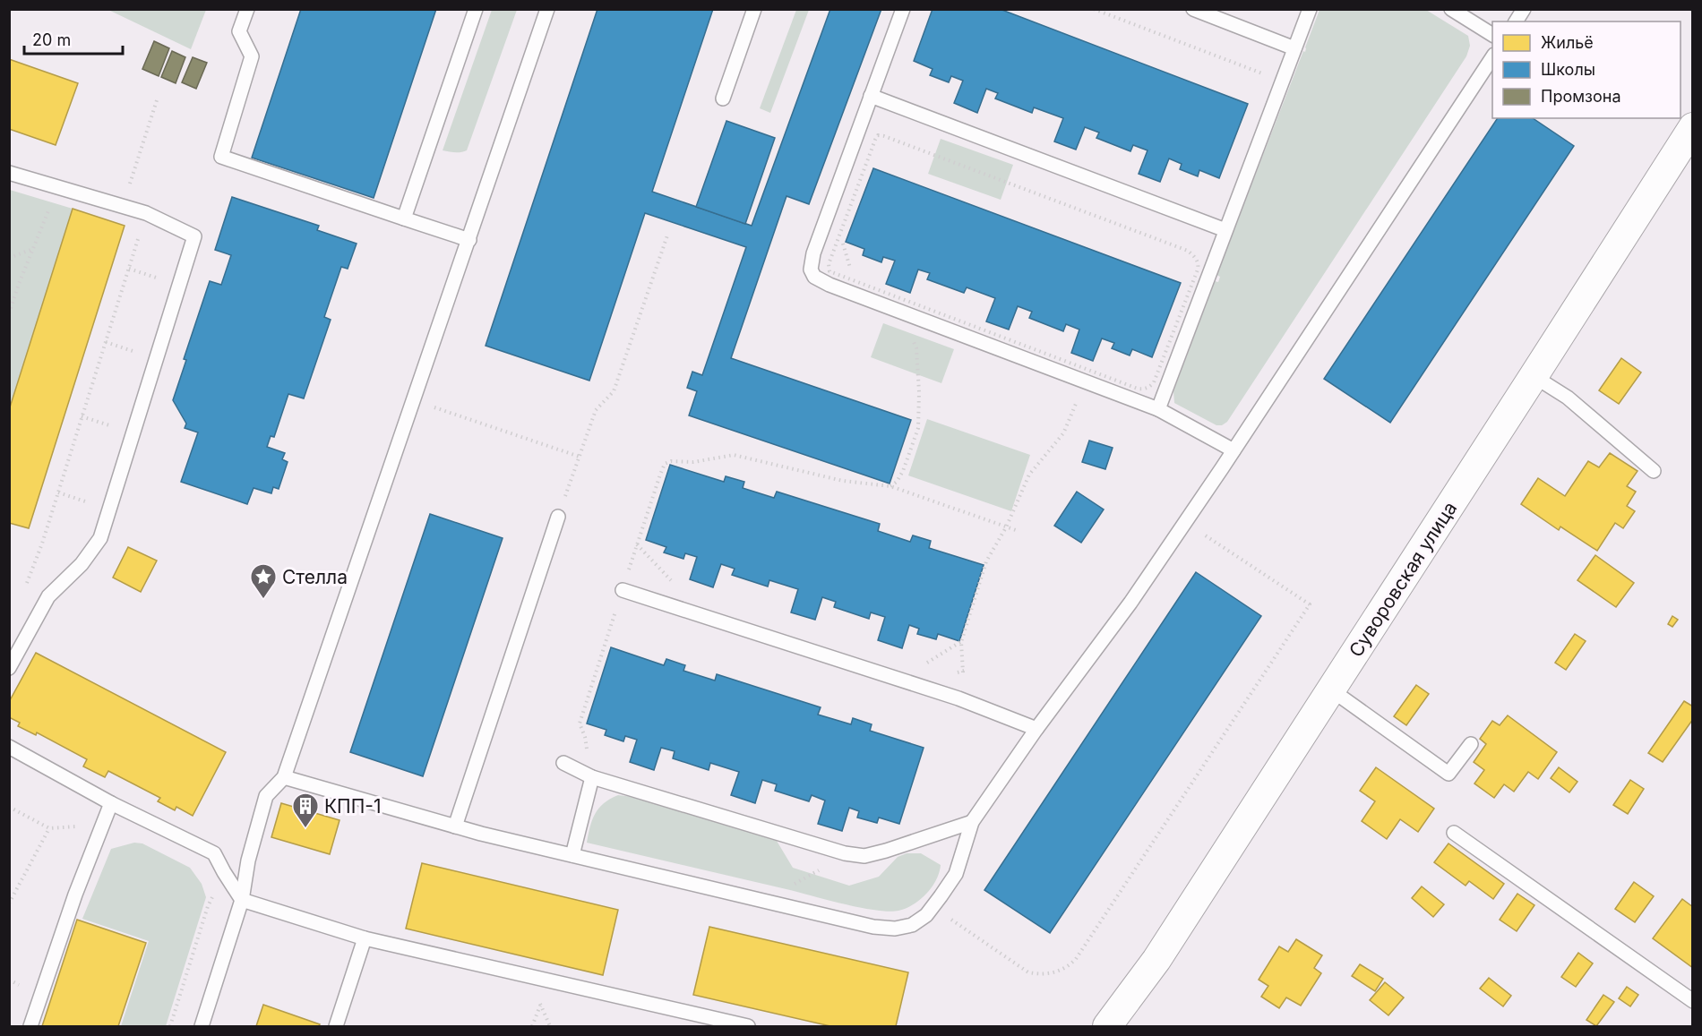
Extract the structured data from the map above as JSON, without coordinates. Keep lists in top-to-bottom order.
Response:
{
  "streets": {
    "street": ["Суворовская улица"]
  },
  "places": {
    "place": ["Стелла"],
    "building": ["КПП-1"]
  },
  "legend": ["Жильё", "Школы", "Промзона"],
  "scale_bar": "20 m"
}
